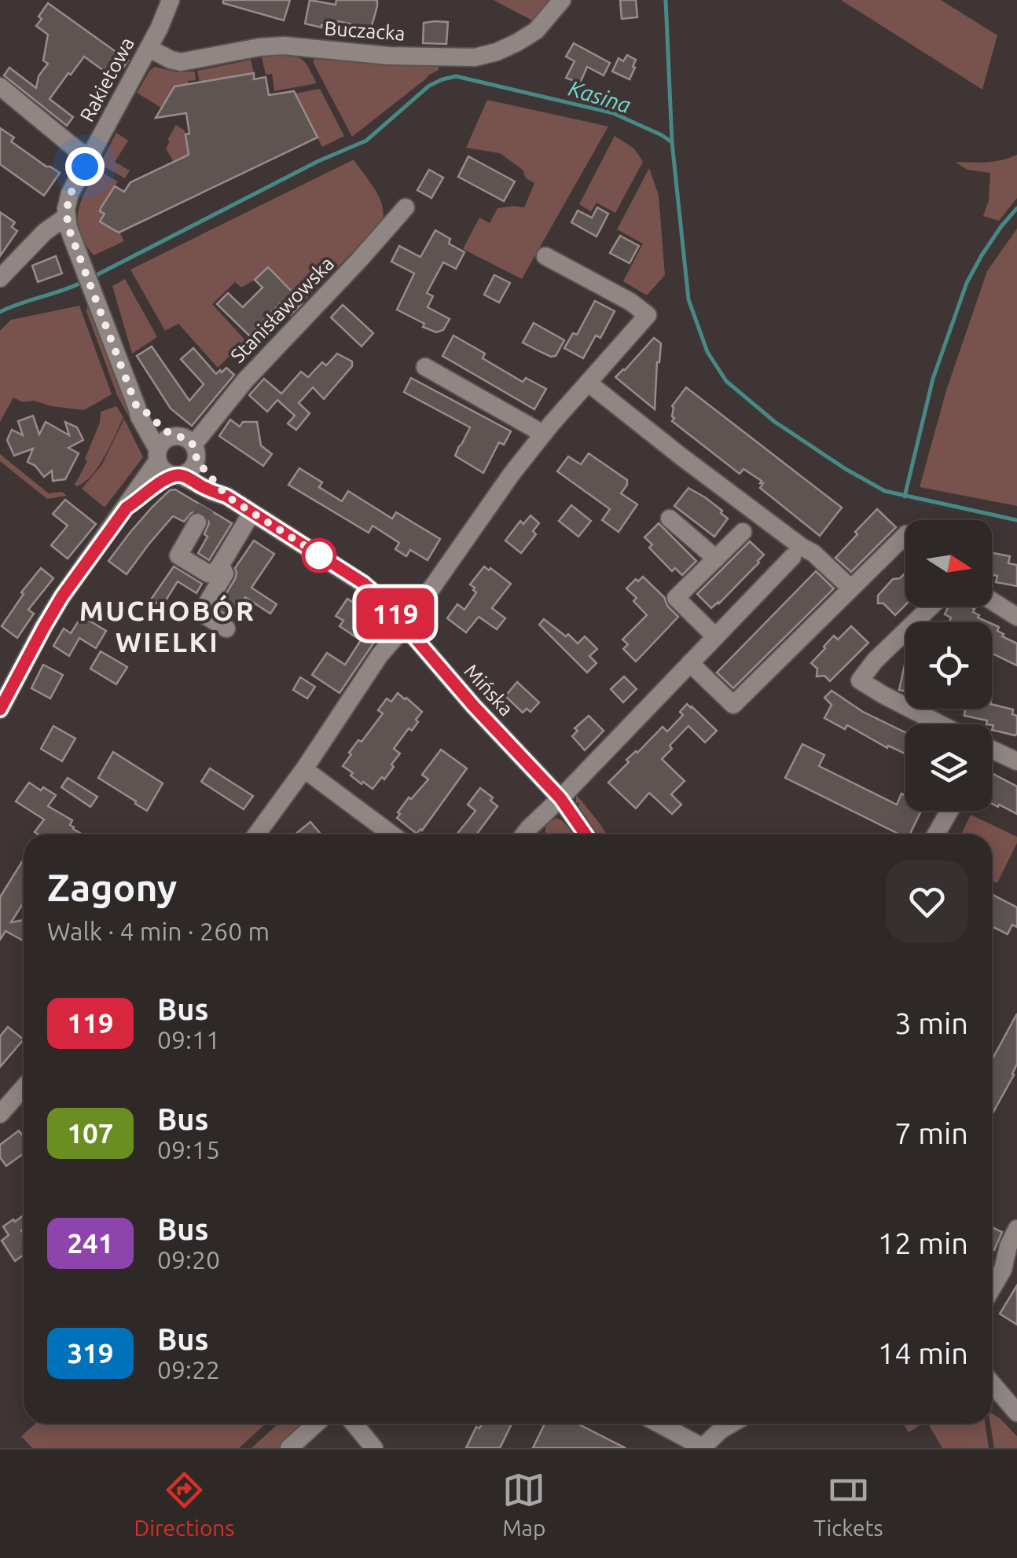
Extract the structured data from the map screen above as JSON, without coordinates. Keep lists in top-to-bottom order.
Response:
{
  "streets": {
    "street": [
      "Buczacka",
      "Rakietowa",
      "Stanisławowska",
      "Mińska"
    ]
  },
  "crossings": [
    ["Buczacka", "Rakietowa"],
    ["Stanisławowska", "Mińska"]
  ],
  "districts": ["MUCHOBÓR WIELKI"],
  "water": ["Kasina"],
  "lines": ["bus line 119"],
  "north": "right",
  "page": {
    "on_map": "119",
    "heading": ["Zagony", "Walk · 4 min · 260 m"],
    "list": [
      {
        "mark": "119",
        "name": "Bus",
        "note": "09:11",
        "value": "3 min"
      },
      {
        "mark": "107",
        "name": "Bus",
        "note": "09:15",
        "value": "7 min"
      },
      {
        "mark": "241",
        "name": "Bus",
        "note": "09:20",
        "value": "12 min"
      },
      {
        "mark": "319",
        "name": "Bus",
        "note": "09:22",
        "value": "14 min"
      }
    ],
    "tabs": ["Directions", "Map", "Tickets"]
  }
}
